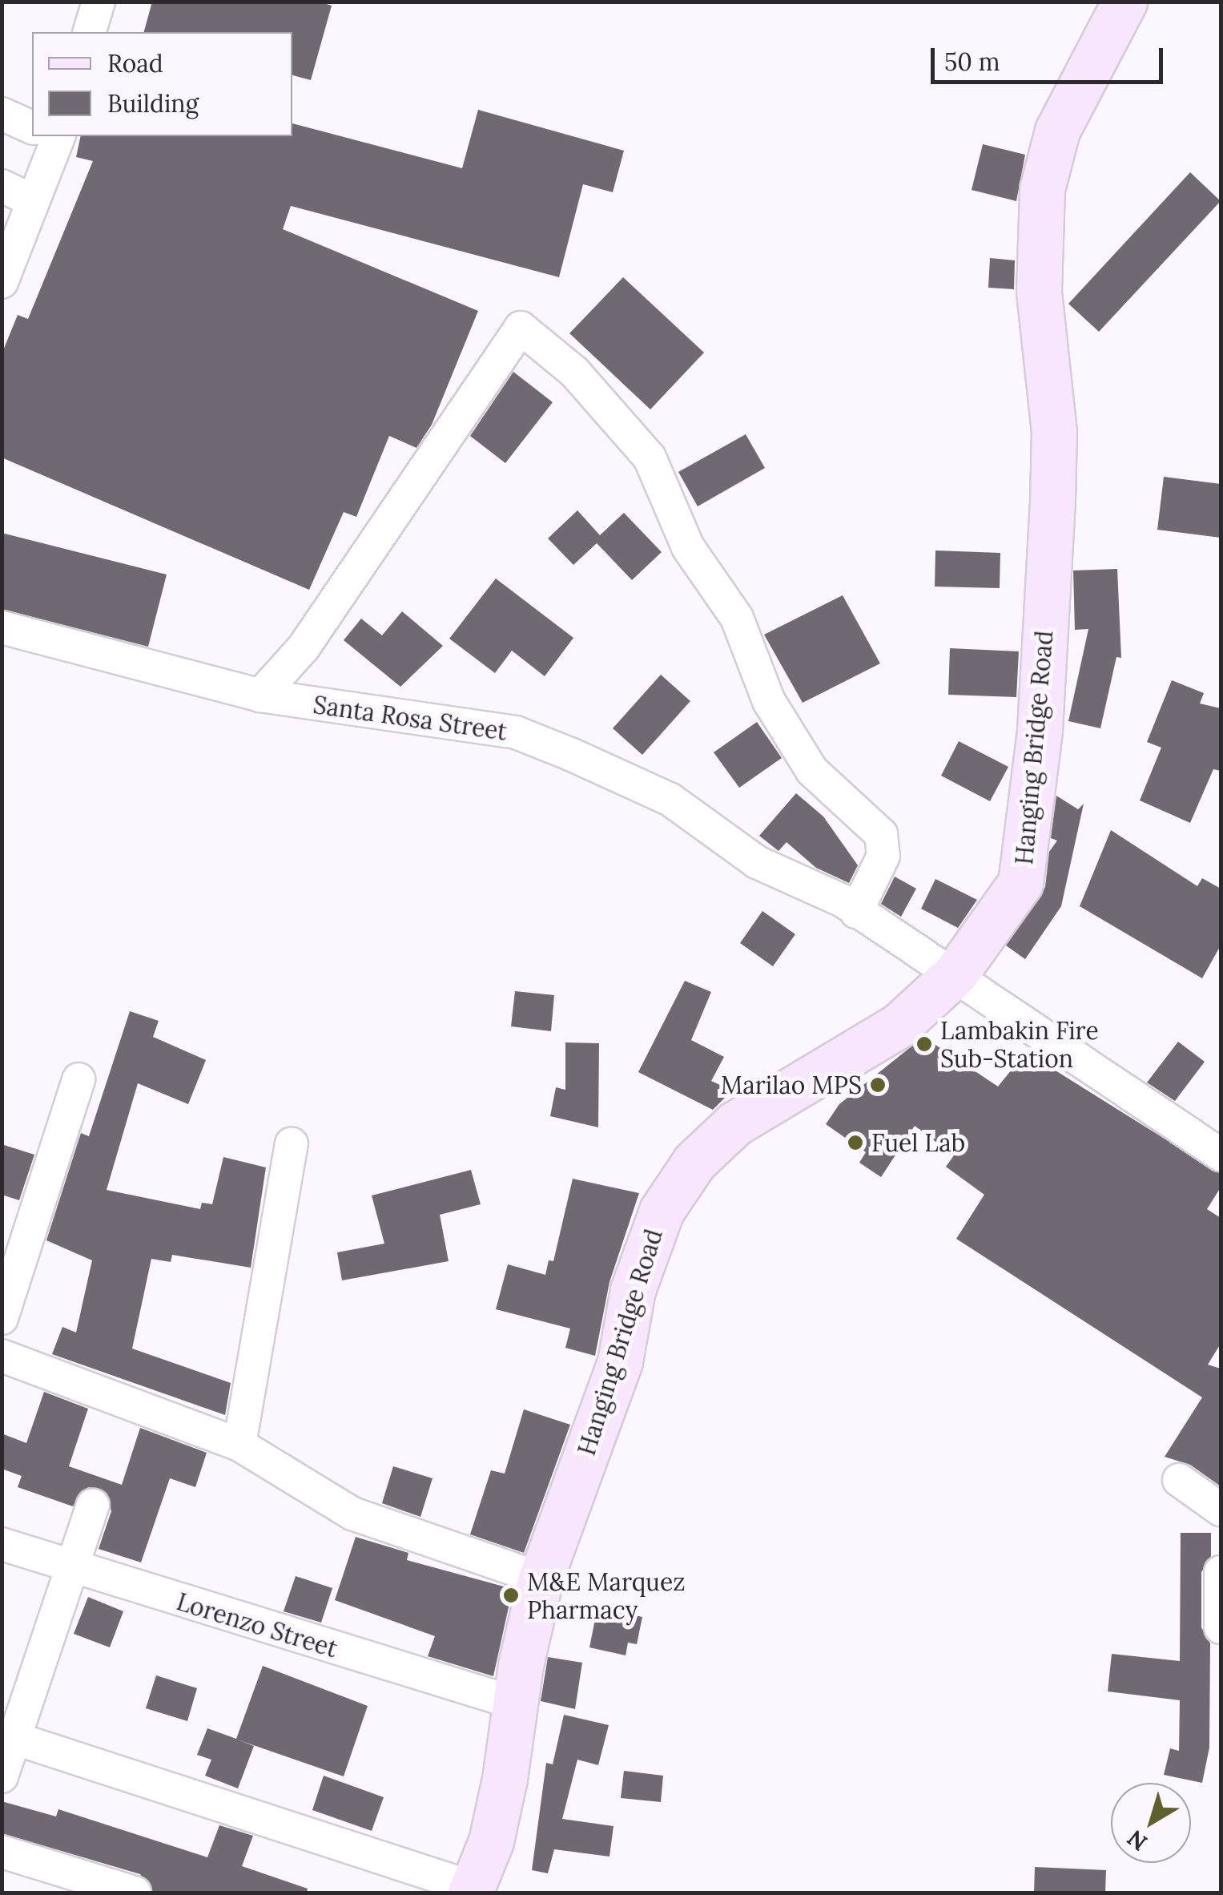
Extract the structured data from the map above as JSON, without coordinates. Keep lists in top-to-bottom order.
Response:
{
  "streets": {
    "street": ["Santa Rosa Street", "Hanging Bridge Road", "Lorenzo Street"]
  },
  "crossings": [
    ["Santa Rosa Street", "Hanging Bridge Road"],
    ["Hanging Bridge Road", "Lorenzo Street"]
  ],
  "places": [
    "Lambakin Fire Sub-Station",
    "Marilao MPS",
    "Fuel Lab",
    "M&E Marquez Pharmacy"
  ],
  "legend": ["Road", "Building"],
  "scale_bar": "50 m",
  "north": "bottom left"
}
